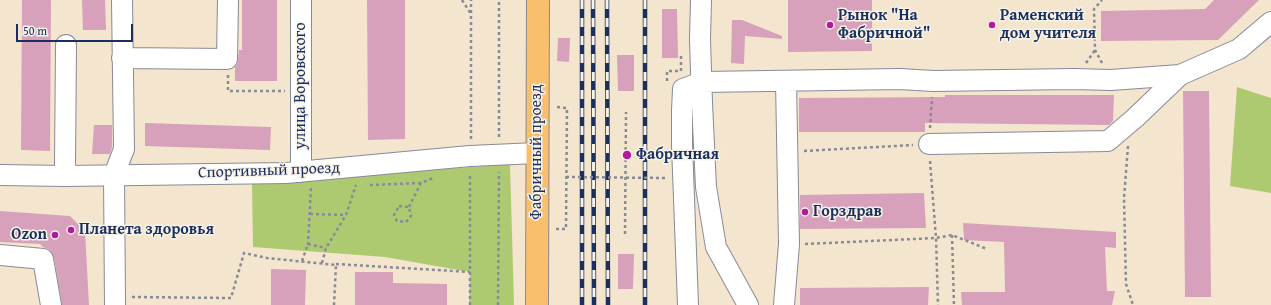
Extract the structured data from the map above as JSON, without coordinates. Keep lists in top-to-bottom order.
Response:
{
  "streets": {
    "main road": ["Фабричный проезд"],
    "street": ["улица Воровского", "Спортивный проезд"]
  },
  "crossings": [
    ["улица Воровского", "Спортивный проезд"],
    ["Фабричный проезд", "Спортивный проезд"]
  ],
  "places": [
    "Рынок \"На Фабричной\"",
    "Раменский дом учителя",
    "Фабричная",
    "Горздрав",
    "Планета здоровья",
    "Ozon"
  ],
  "scale_bar": "50 m"
}
